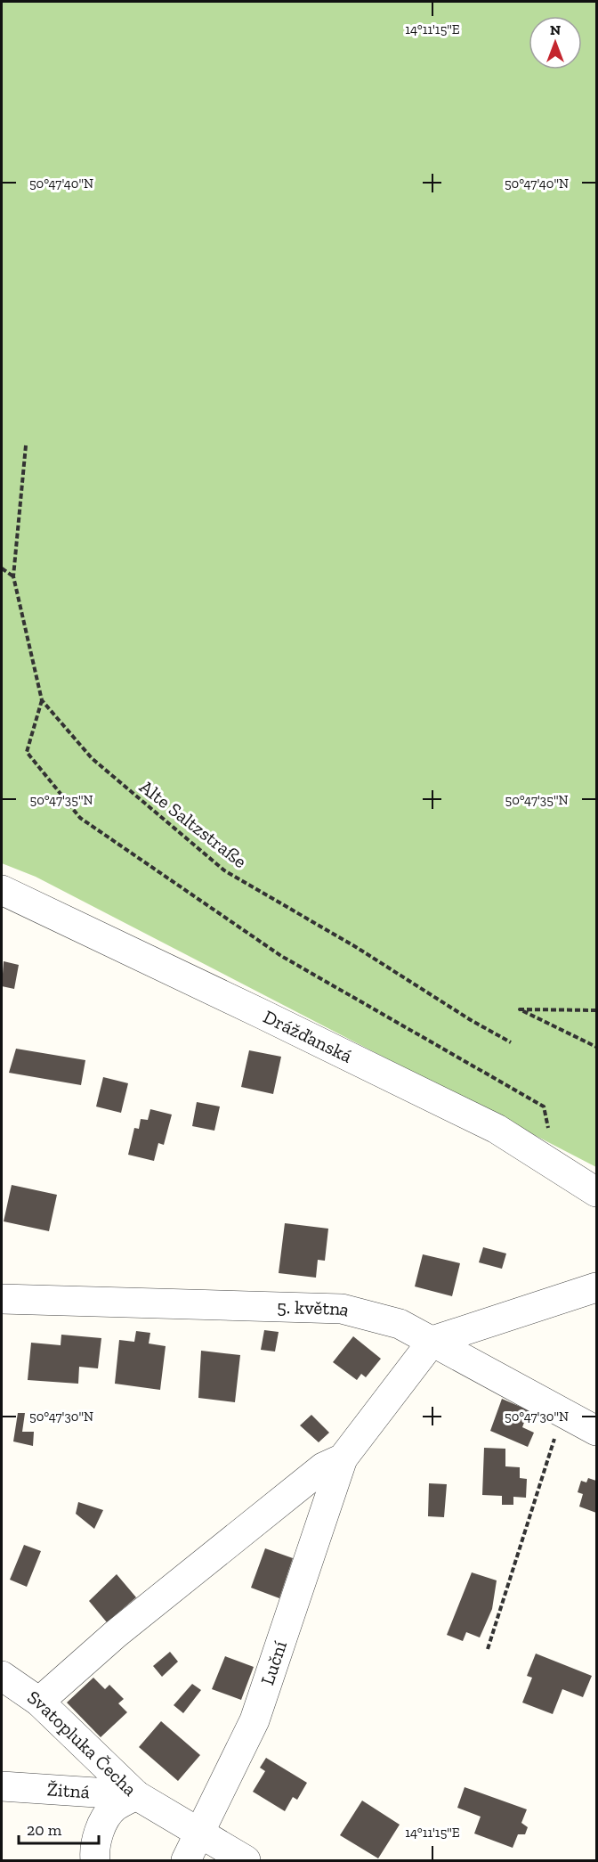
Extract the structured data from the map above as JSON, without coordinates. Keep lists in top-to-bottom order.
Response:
{
  "streets": {
    "street": [
      "Drážďanská",
      "5. května",
      "Luční",
      "Svatopluka Čecha",
      "Žitná"
    ],
    "path": ["Alte Saltzstraße"]
  },
  "crossings": [
    ["Luční", "Svatopluka Čecha"],
    ["Svatopluka Čecha", "Žitná"]
  ],
  "scale_bar": "20 m",
  "north": "top",
  "coordinates": [
    "14°11'15\"E",
    "50°47'40\"N",
    "50°47'35\"N",
    "50°47'30\"N"
  ]
}
